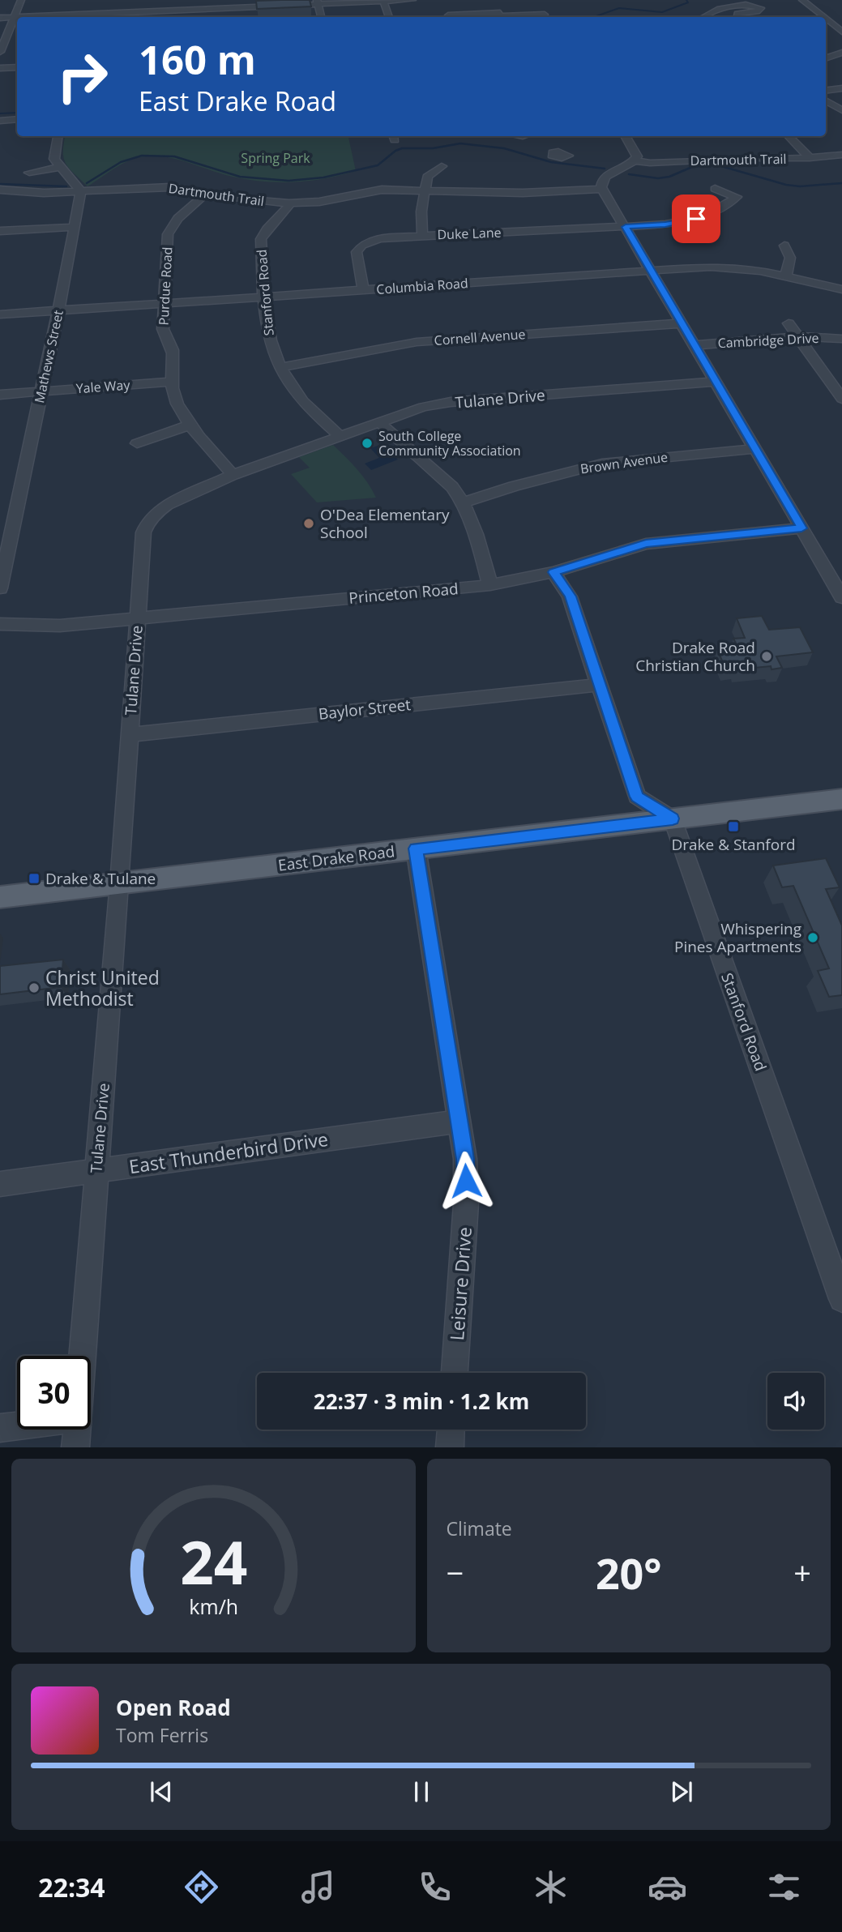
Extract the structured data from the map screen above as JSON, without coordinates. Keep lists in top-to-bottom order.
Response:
{
  "streets": {
    "main road": ["East Drake Road"],
    "street": [
      "Dartmouth Trail",
      "Duke Lane",
      "Purdue Road",
      "Columbia Road",
      "Stanford Road",
      "Cornell Avenue",
      "Cambridge Drive",
      "Mathews Street",
      "Yale Way",
      "Tulane Drive",
      "Brown Avenue",
      "Princeton Road",
      "Baylor Street",
      "East Thunderbird Drive",
      "Leisure Drive"
    ]
  },
  "crossings": [
    ["Dartmouth Trail", "Purdue Road"],
    ["Dartmouth Trail", "Stanford Road"],
    ["Dartmouth Trail", "Mathews Street"],
    ["Duke Lane", "Columbia Road"],
    ["Purdue Road", "Columbia Road"],
    ["Purdue Road", "Yale Way"],
    ["Purdue Road", "Tulane Drive"],
    ["Columbia Road", "Stanford Road"],
    ["Columbia Road", "Mathews Street"],
    ["Stanford Road", "Cornell Avenue"],
    ["Stanford Road", "Tulane Drive"],
    ["Stanford Road", "East Drake Road"],
    ["Mathews Street", "Yale Way"],
    ["Tulane Drive", "Princeton Road"],
    ["Tulane Drive", "Baylor Street"],
    ["Tulane Drive", "East Drake Road"],
    ["Tulane Drive", "East Thunderbird Drive"],
    ["East Drake Road", "Leisure Drive"],
    ["East Thunderbird Drive", "Leisure Drive"]
  ],
  "parks": ["Spring Park"],
  "places": {
    "other": [
      "South College Community Association",
      "O'Dea Elementary School",
      "Drake Road Christian Church",
      "Whispering Pines Apartments",
      "Christ United Methodist"
    ],
    "transit": ["Drake & Stanford", "Drake & Tulane"]
  },
  "page": {
    "turn": ["160 m", "East Drake Road"],
    "limit": "30",
    "trip": "22:37 · 3 min · 1.2 km",
    "tile": "Climate",
    "heat": ["−", "20°", "+"],
    "song": ["Open Road", "Tom Ferris"],
    "tabs": "22:34",
    "gauge": ["24", "km/h"]
  }
}
